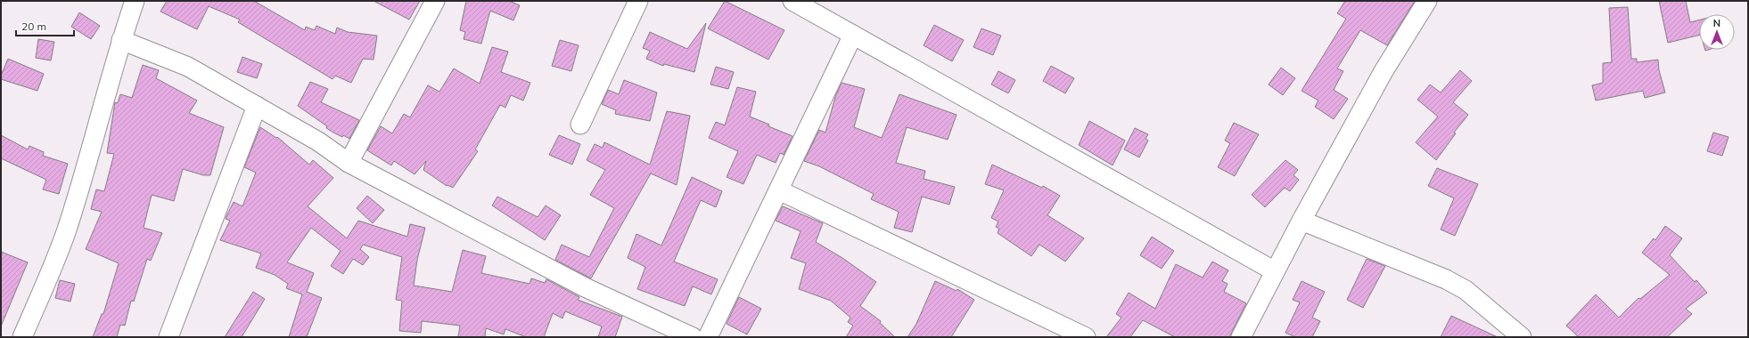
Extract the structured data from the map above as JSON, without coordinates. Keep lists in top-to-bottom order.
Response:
{
  "scale_bar": "20 m",
  "north": "top"
}
